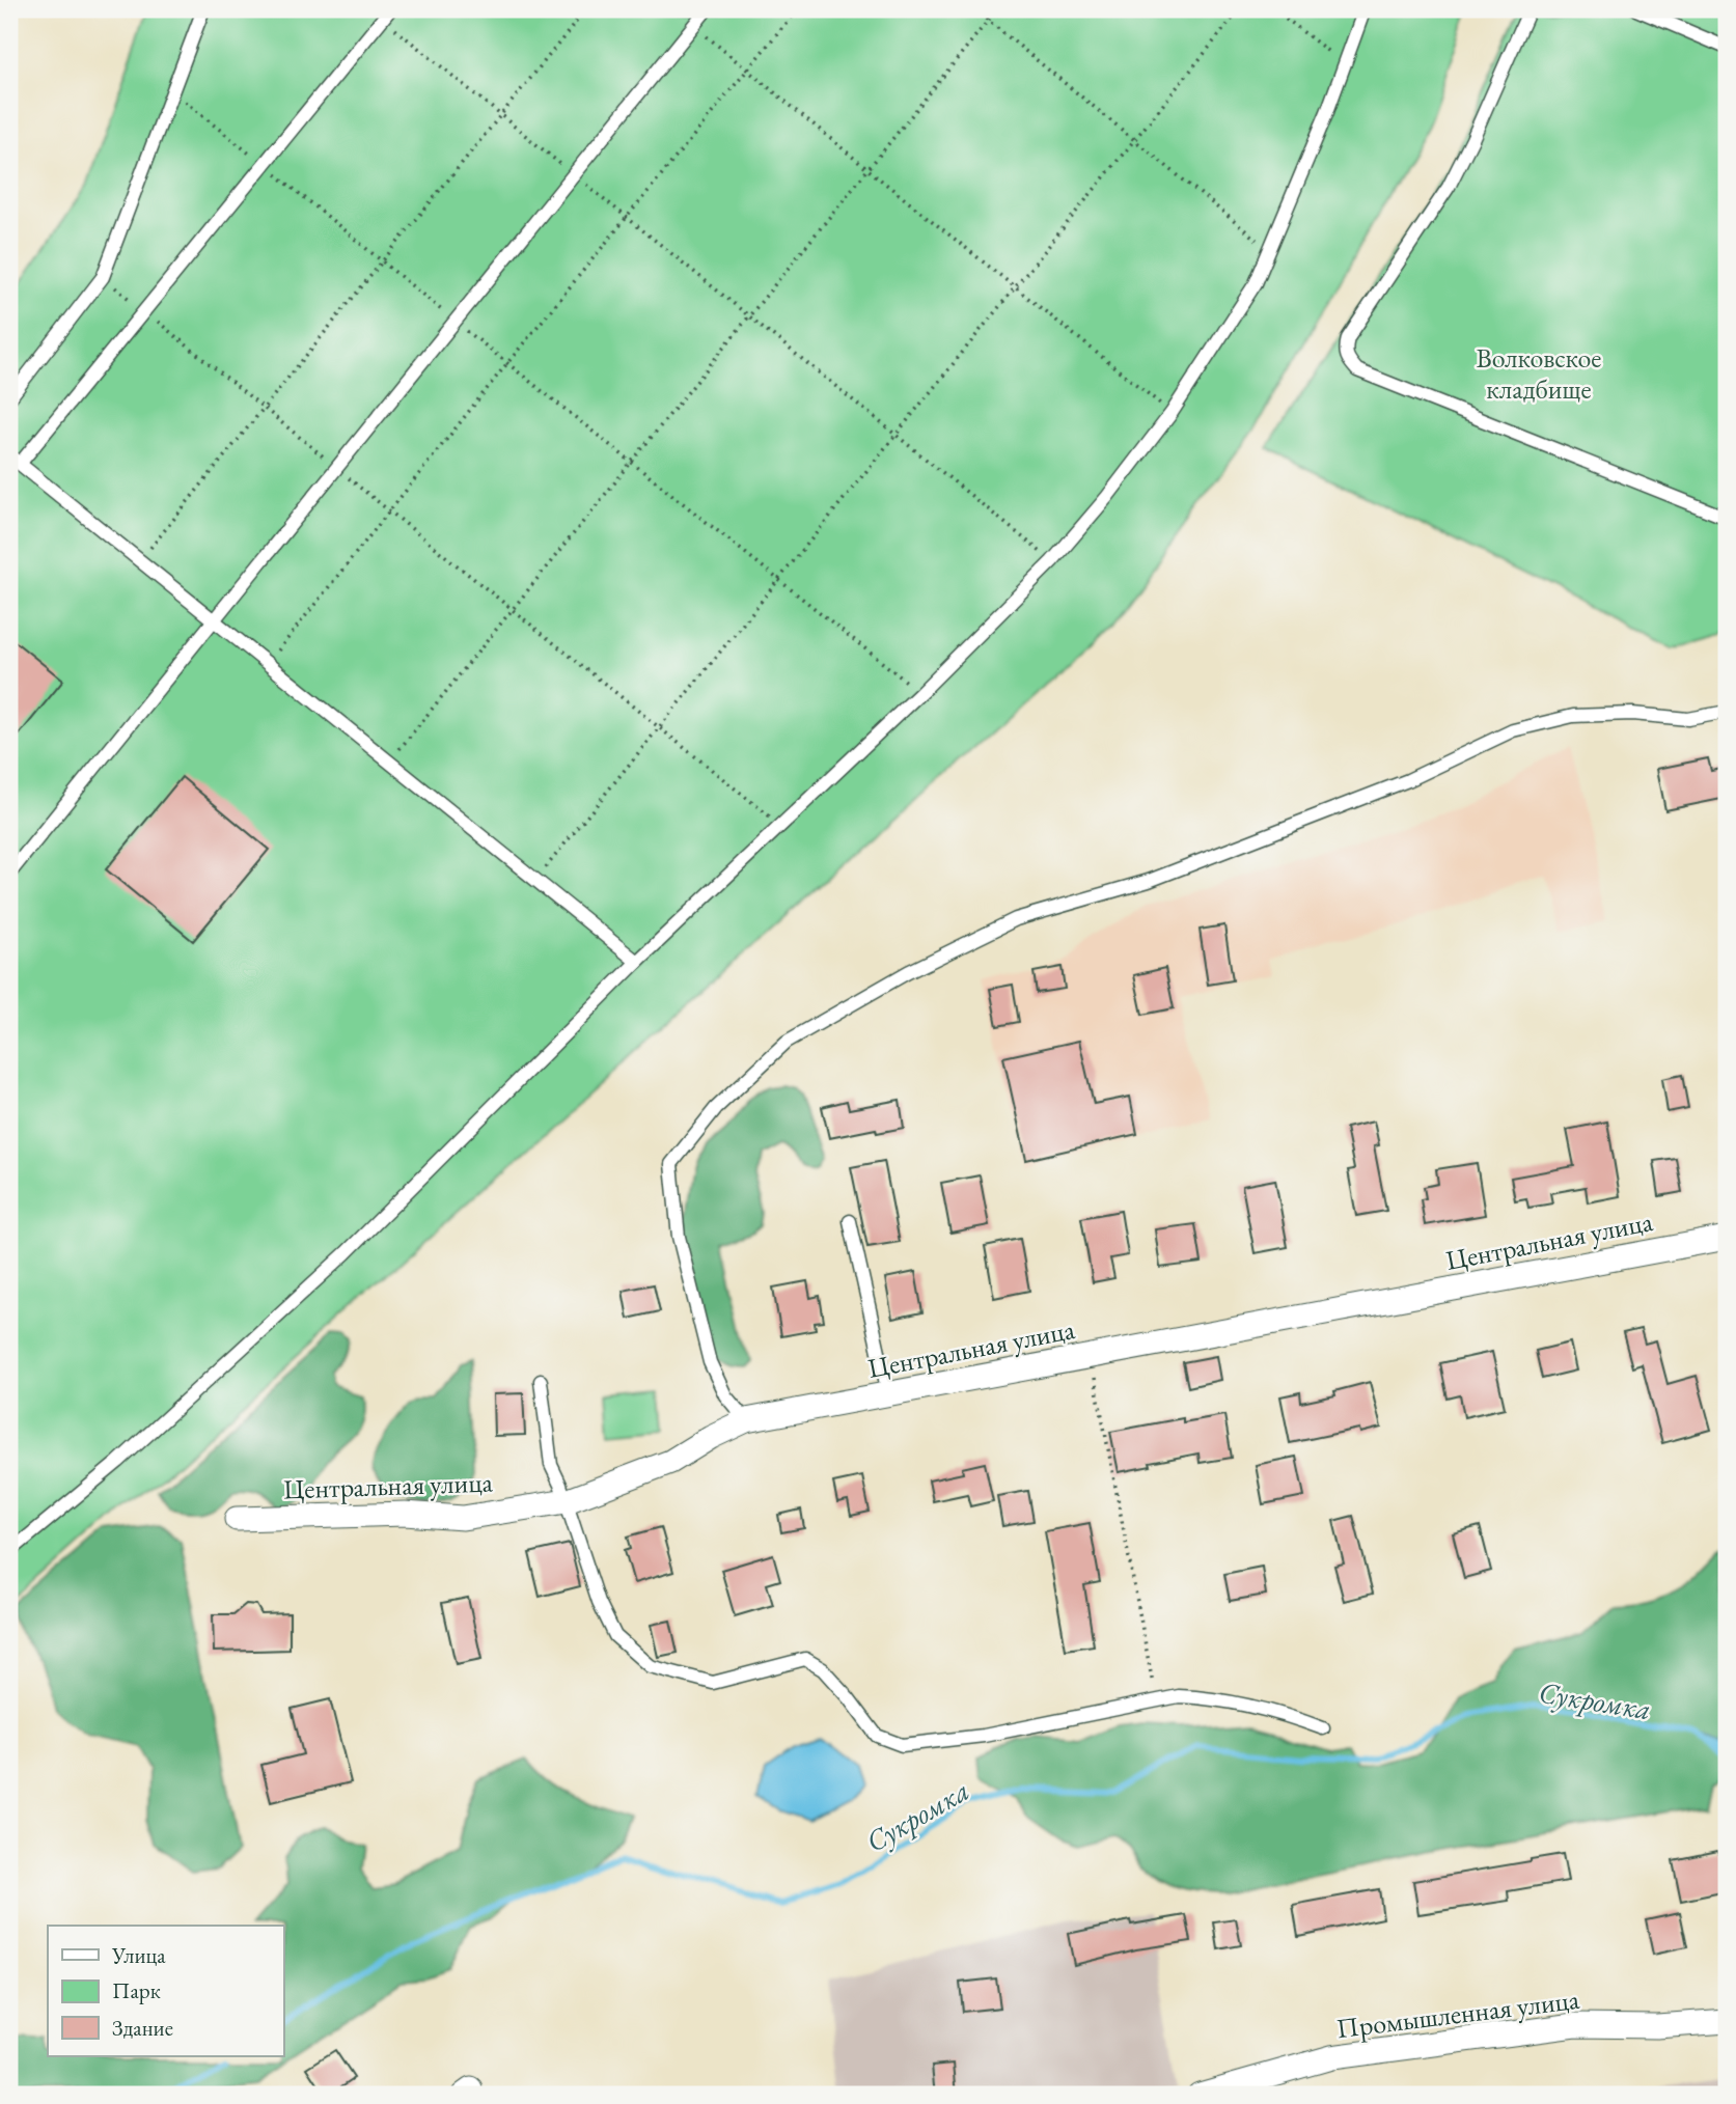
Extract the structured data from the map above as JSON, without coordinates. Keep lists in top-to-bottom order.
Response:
{
  "streets": {
    "street": ["Центральная улица", "Промышленная улица"]
  },
  "water": ["Сукромка"],
  "parks": ["Волковское кладбище"],
  "legend": ["Улица", "Парк", "Здание"]
}
